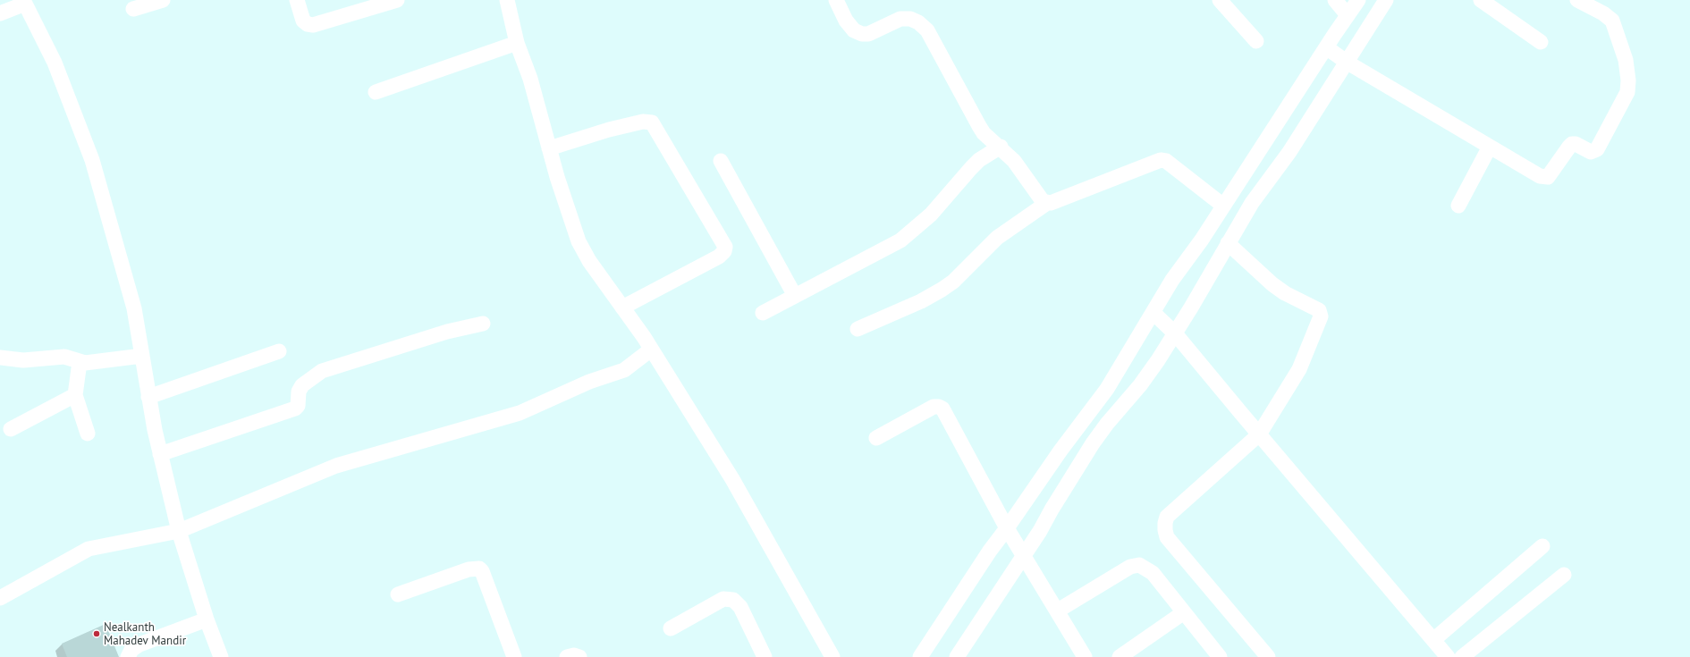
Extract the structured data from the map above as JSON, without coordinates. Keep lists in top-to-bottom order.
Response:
{
  "places": ["Nealkanth Mahadev Mandir"]
}
